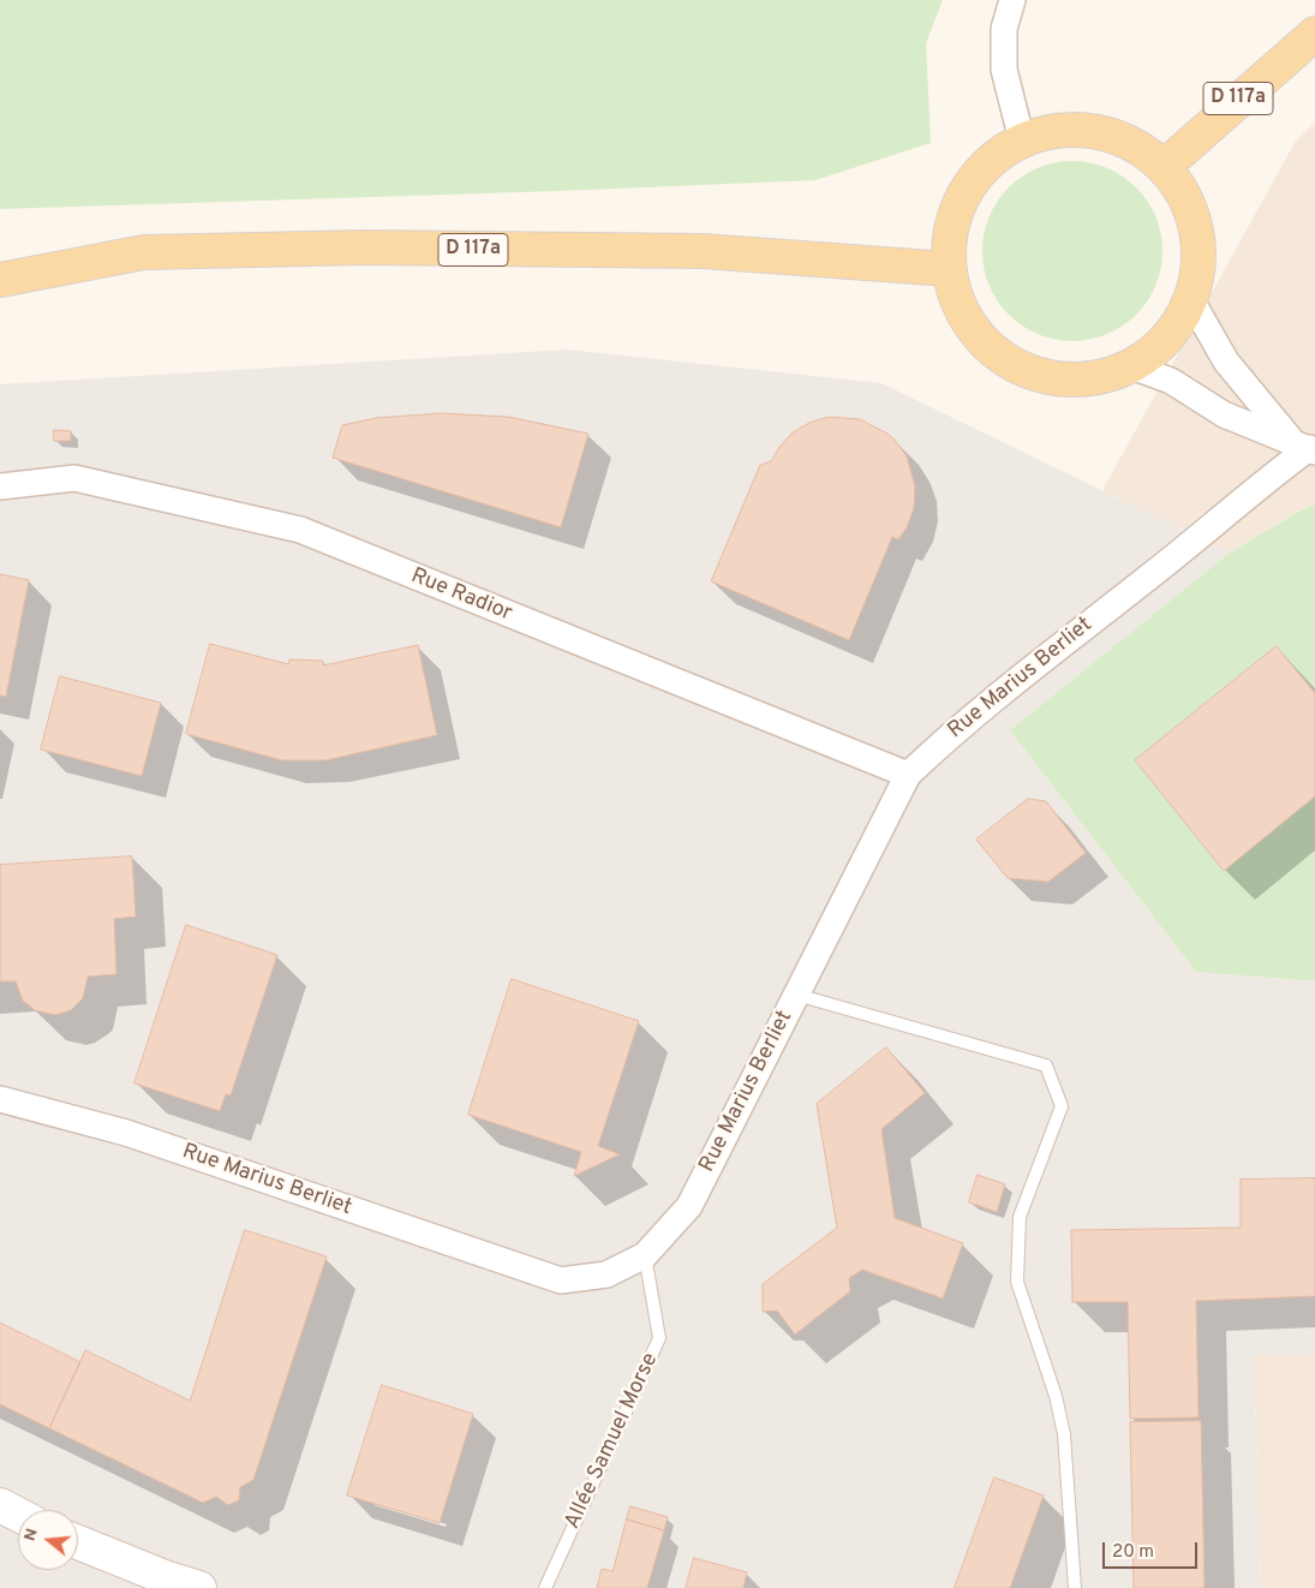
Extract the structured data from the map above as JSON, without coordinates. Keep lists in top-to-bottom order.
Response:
{
  "streets": {
    "main road": ["D 117a"],
    "street": ["Rue Radior", "Rue Marius Berliet"],
    "lane": ["Allée Samuel Morse"]
  },
  "crossings": [
    ["Rue Radior", "Rue Marius Berliet"],
    ["Rue Marius Berliet", "Allée Samuel Morse"]
  ],
  "scale_bar": "20 m",
  "north": "left"
}
